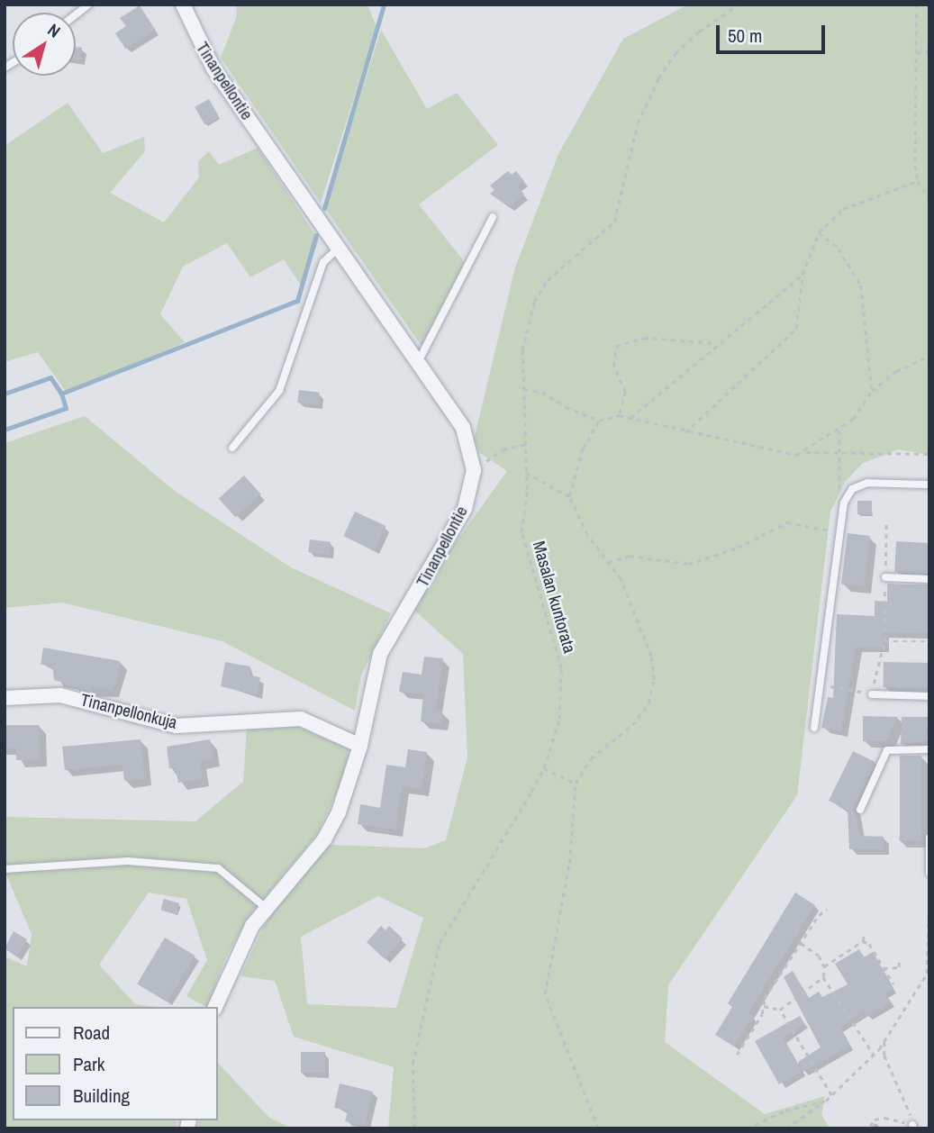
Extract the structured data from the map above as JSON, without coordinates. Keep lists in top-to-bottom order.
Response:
{
  "streets": {
    "street": ["Tinanpellontie", "Tinanpellonkuja"],
    "path": ["Masalan kuntorata"]
  },
  "crossings": [
    ["Tinanpellontie", "Tinanpellonkuja"]
  ],
  "legend": ["Road", "Park", "Building"],
  "scale_bar": "50 m",
  "north": "top right"
}
